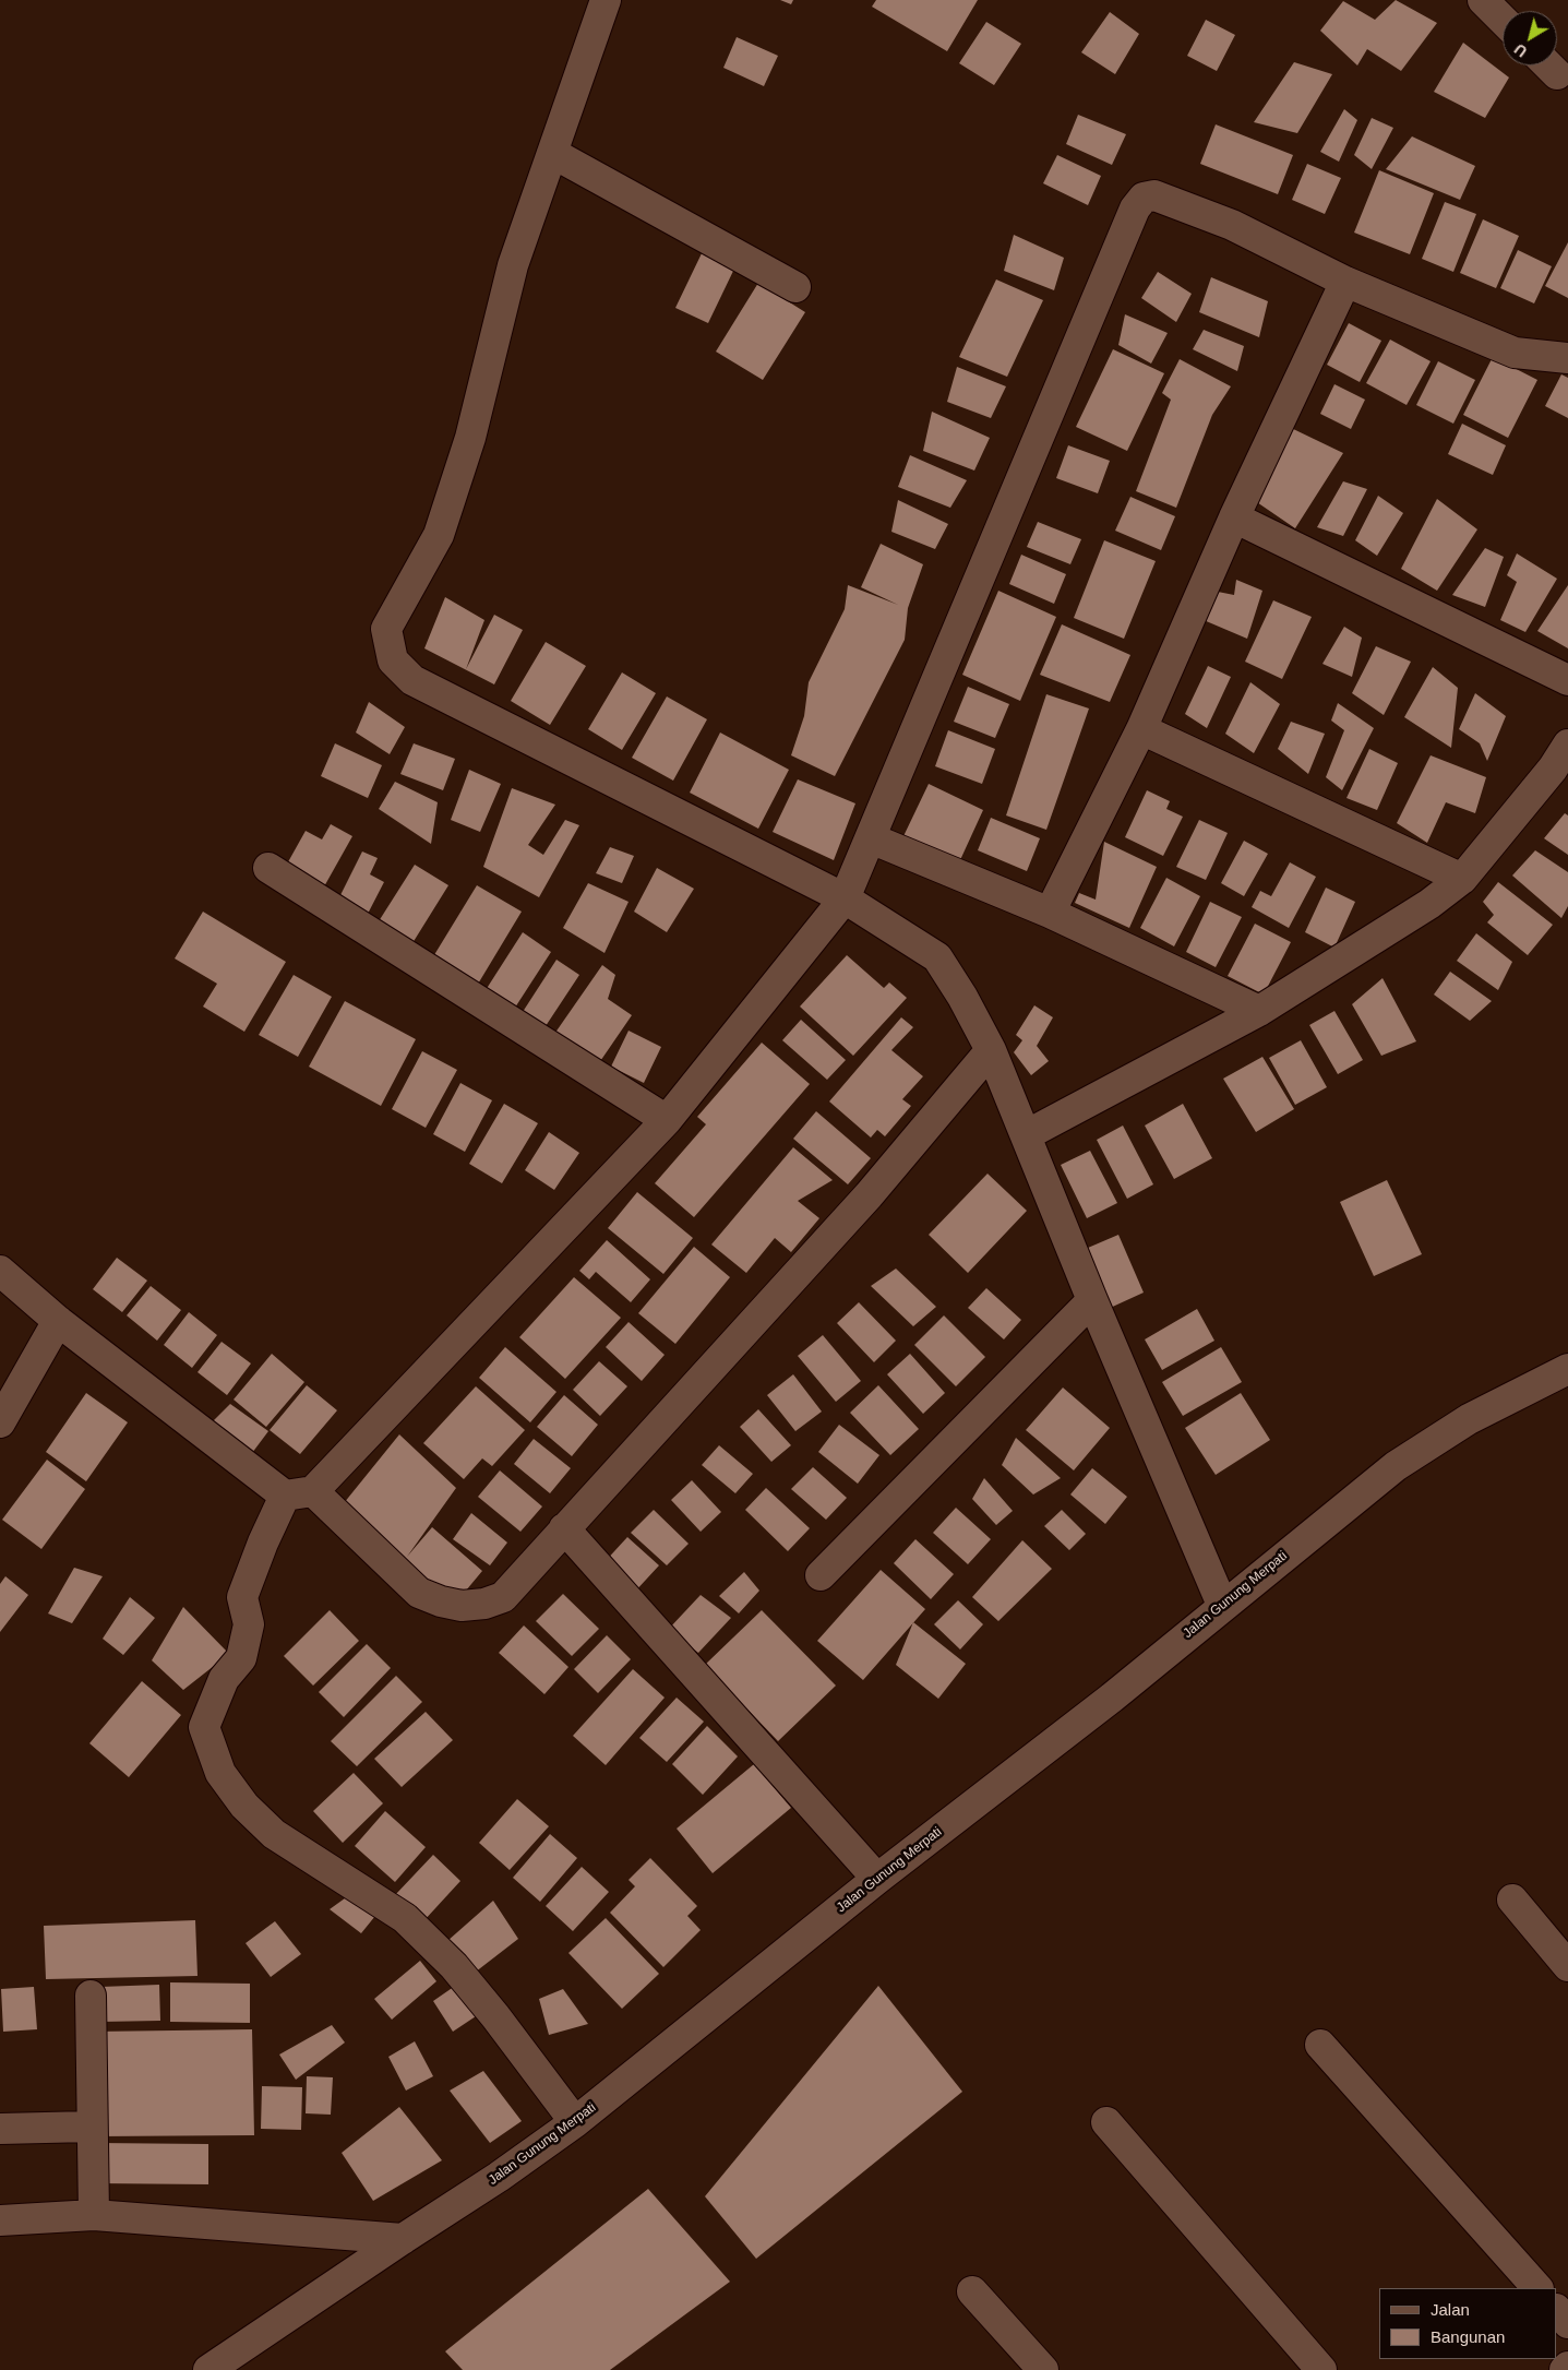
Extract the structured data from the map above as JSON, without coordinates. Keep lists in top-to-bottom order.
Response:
{
  "streets": {
    "street": ["Jalan Gunung Merpati"]
  },
  "legend": ["Jalan", "Bangunan"],
  "north": "bottom left"
}
